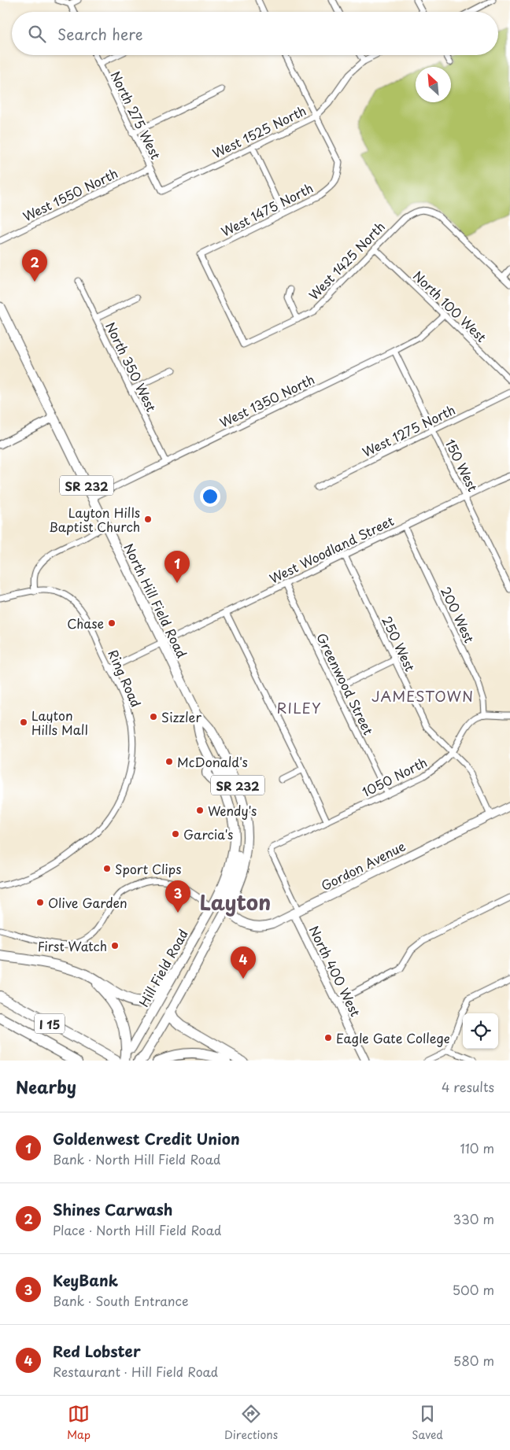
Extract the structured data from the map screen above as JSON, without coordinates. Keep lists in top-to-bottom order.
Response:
{
  "streets": {
    "highway": ["I 15"],
    "main road": [
      "SR 232",
      "North Hill Field Road",
      "Gordon Avenue",
      "Hill Field Road"
    ],
    "street": [
      "North 275 West",
      "West 1525 North",
      "West 1550 North",
      "West 1475 North",
      "West 1425 North",
      "North 100 West",
      "North 350 West",
      "West 1350 North",
      "West 1275 North",
      "150 West",
      "West Woodland Street",
      "200 West",
      "250 West",
      "Ring Road",
      "Greenwood Street",
      "1050 North",
      "North 400 West"
    ]
  },
  "crossings": [
    ["North 275 West", "West 1525 North"],
    ["North 275 West", "West 1550 North"],
    ["West 1525 North", "West 1475 North"],
    ["West 1475 North", "West 1425 North"],
    ["West 1425 North", "North 100 West"],
    ["North 100 West", "West 1350 North"],
    ["North 350 West", "West 1350 North"],
    ["West 1350 North", "150 West"],
    ["West 1350 North", "North Hill Field Road"],
    ["West 1275 North", "150 West"],
    ["150 West", "West Woodland Street"],
    ["SR 232", "North Hill Field Road"],
    ["SR 232", "Gordon Avenue"],
    ["SR 232", "Hill Field Road"],
    ["West Woodland Street", "North Hill Field Road"],
    ["West Woodland Street", "200 West"],
    ["West Woodland Street", "250 West"],
    ["West Woodland Street", "Ring Road"],
    ["West Woodland Street", "Greenwood Street"],
    ["North Hill Field Road", "Hill Field Road"],
    ["200 West", "1050 North"],
    ["250 West", "1050 North"],
    ["250 West", "Gordon Avenue"],
    ["Greenwood Street", "1050 North"],
    ["1050 North", "Gordon Avenue"],
    ["1050 North", "North 400 West"],
    ["Gordon Avenue", "North 400 West"]
  ],
  "districts": ["JAMESTOWN", "RILEY", "Layton"],
  "places": [
    "Layton Hills Baptist Church",
    "Chase",
    "Sizzler",
    "Layton Hills Mall",
    "McDonald's",
    "Wendy's",
    "Garcia's",
    "Sport Clips",
    "Olive Garden",
    "First Watch",
    "Eagle Gate College"
  ],
  "north": "top left",
  "page": {
    "search": "Search here",
    "pins": [
      "2",
      "1",
      "3",
      "4"
    ],
    "heading": ["Nearby", "4 results"],
    "list": [
      {
        "mark": "1",
        "name": "Goldenwest Credit Union",
        "note": "Bank · North Hill Field Road",
        "value": "110 m"
      },
      {
        "mark": "2",
        "name": "Shines Carwash",
        "note": "Place · North Hill Field Road",
        "value": "330 m"
      },
      {
        "mark": "3",
        "name": "KeyBank",
        "note": "Bank · South Entrance",
        "value": "500 m"
      },
      {
        "mark": "4",
        "name": "Red Lobster",
        "note": "Restaurant · Hill Field Road",
        "value": "580 m"
      }
    ],
    "nav": ["Map", "Directions", "Saved"]
  }
}
